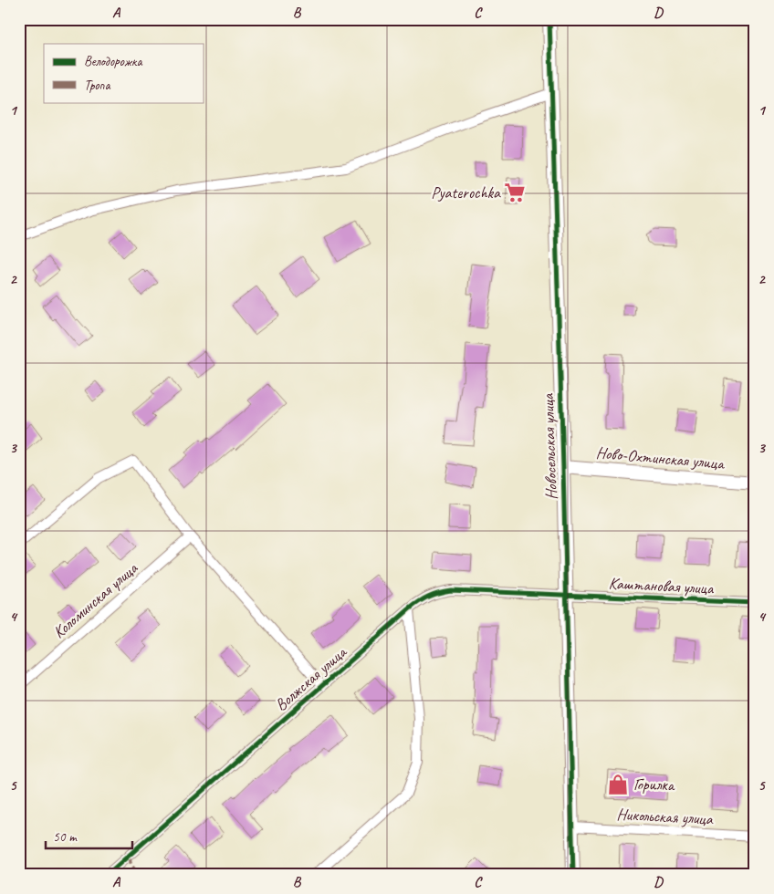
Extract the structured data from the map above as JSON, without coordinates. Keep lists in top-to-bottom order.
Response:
{
  "streets": {
    "street": [
      "Новосельская улица",
      "Ново-Охтинская улица",
      "Каштановая улица",
      "Коломинская улица",
      "Волжская улица",
      "Никольская улица"
    ]
  },
  "crossings": [
    ["Новосельская улица", "Ново-Охтинская улица"],
    ["Новосельская улица", "Каштановая улица"],
    ["Новосельская улица", "Волжская улица"],
    ["Новосельская улица", "Никольская улица"],
    ["Каштановая улица", "Волжская улица"]
  ],
  "places": {
    "supermarket": ["Pyaterochka"],
    "shop": ["Горилка"]
  },
  "legend": ["Велодорожка", "Тропа"],
  "scale_bar": "50 m",
  "grid": {
    "columns": [
      "A",
      "B",
      "C",
      "D"
    ],
    "rows": [
      "1",
      "2",
      "3",
      "4",
      "5"
    ]
  }
}
